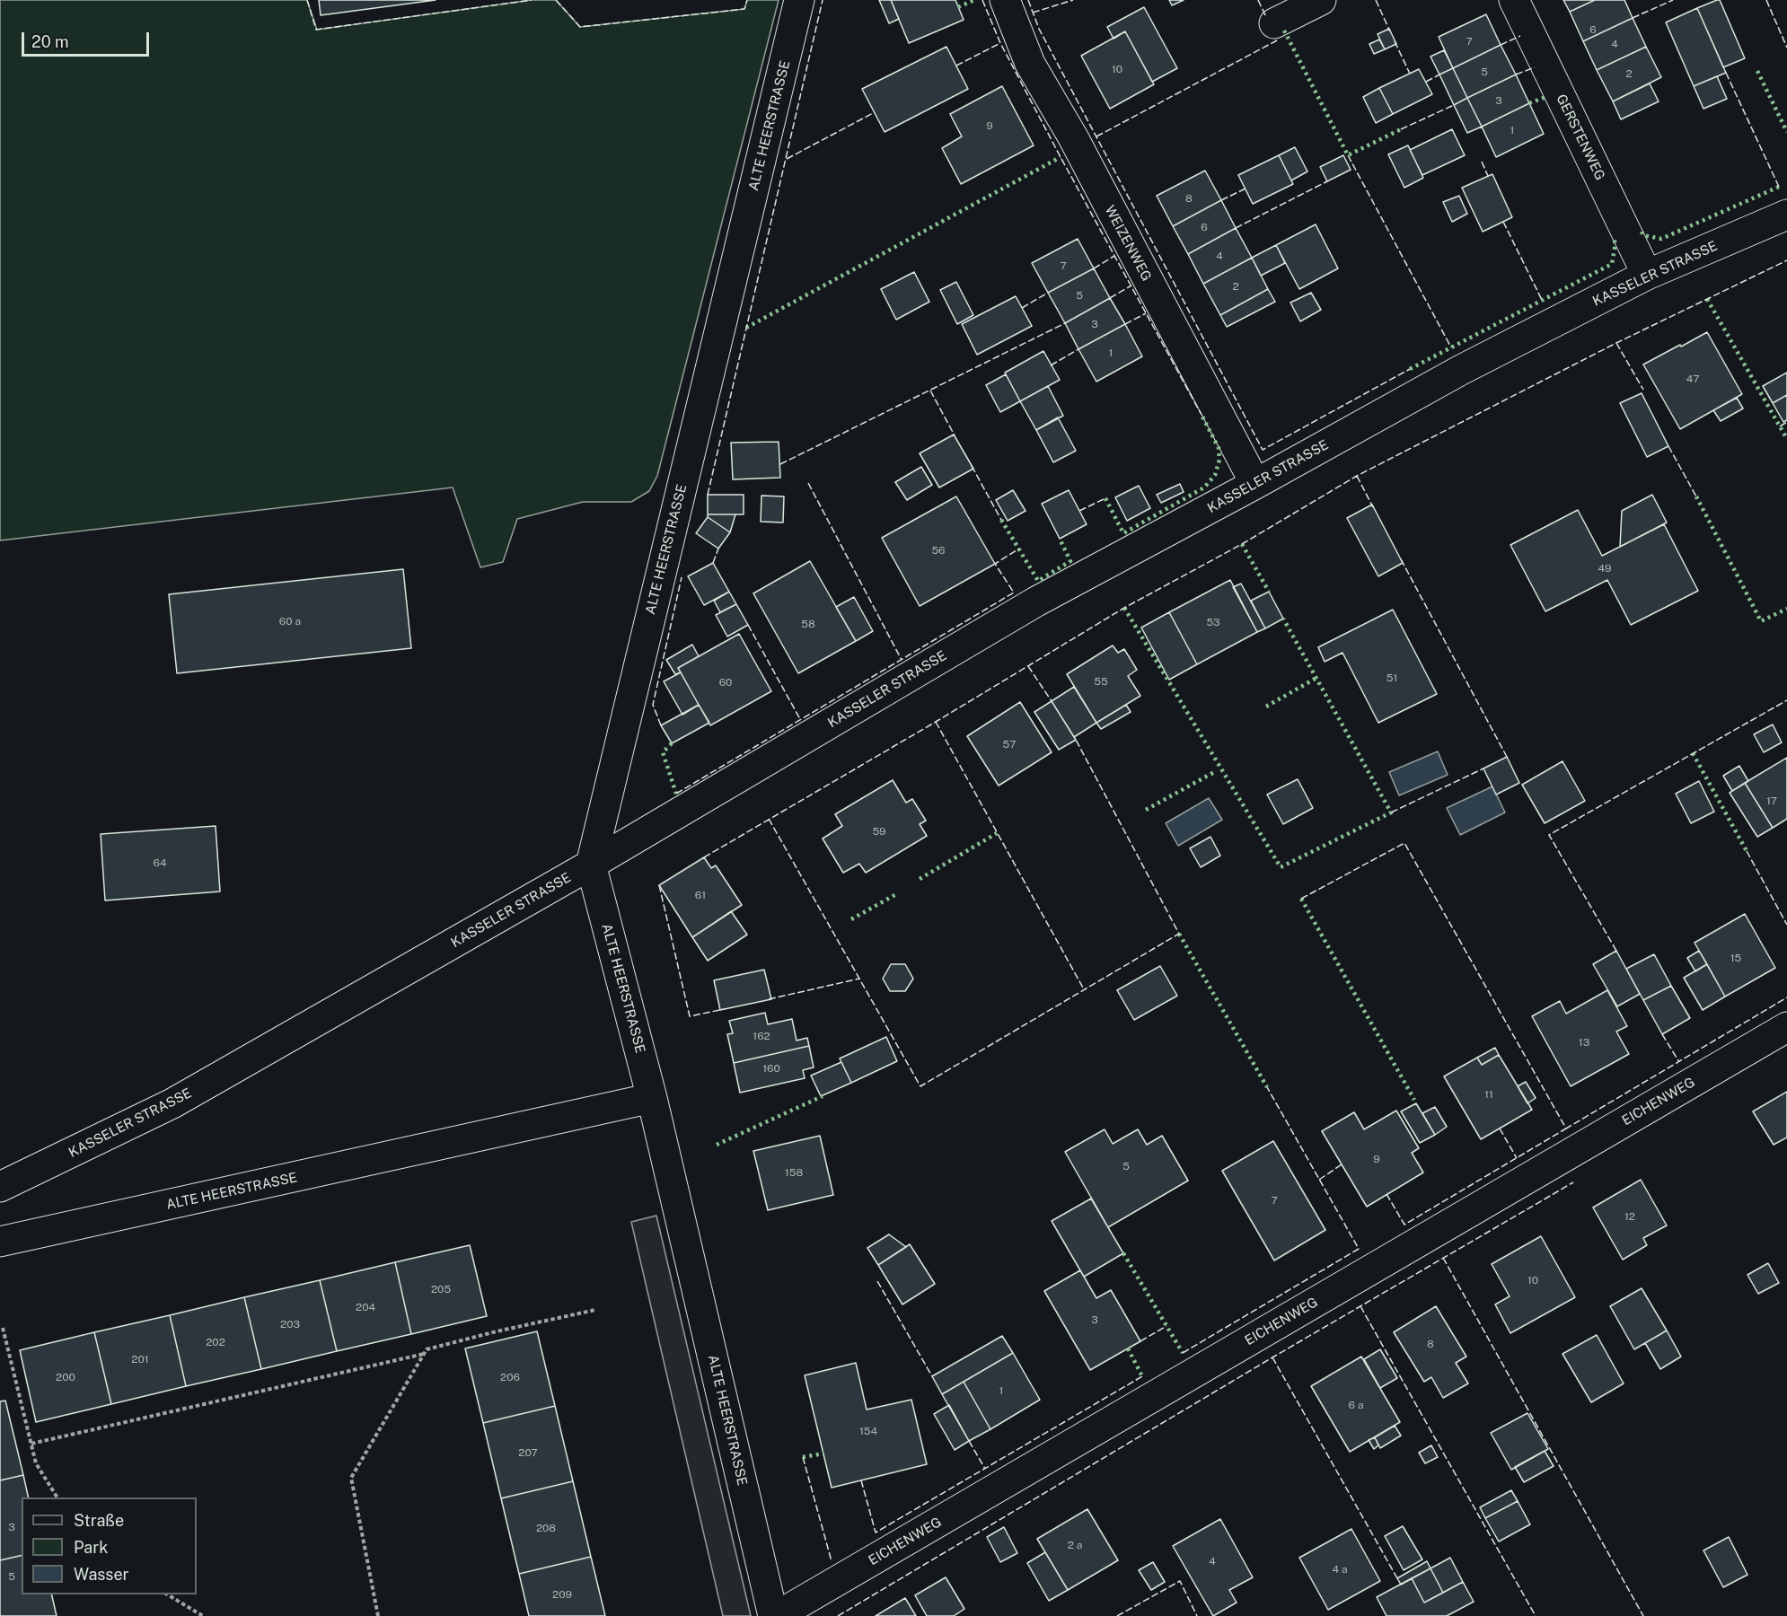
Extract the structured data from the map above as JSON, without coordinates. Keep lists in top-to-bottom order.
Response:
{
  "streets": {
    "street": [
      "ALTE HEERSTRASSE",
      "GERSTENWEG",
      "WEIZENWEG",
      "KASSELER STRASSE",
      "EICHENWEG"
    ]
  },
  "crossings": [
    ["ALTE HEERSTRASSE", "KASSELER STRASSE"],
    ["ALTE HEERSTRASSE", "EICHENWEG"],
    ["GERSTENWEG", "KASSELER STRASSE"],
    ["WEIZENWEG", "KASSELER STRASSE"]
  ],
  "house_numbers": [
    "6",
    "7",
    "4",
    "10",
    "5",
    "2",
    "3",
    "9",
    "1",
    "8",
    "6",
    "4",
    "7",
    "2",
    "5",
    "3",
    "1",
    "47",
    "56",
    "49",
    "60 a",
    "53",
    "58",
    "51",
    "55",
    "60",
    "57",
    "17",
    "59",
    "64",
    "61",
    "15",
    "162",
    "13",
    "160",
    "11",
    "9",
    "5",
    "158",
    "7",
    "12",
    "10",
    "205",
    "204",
    "3",
    "203",
    "202",
    "8",
    "201",
    "200",
    "206",
    "1",
    "6 a",
    "154",
    "207",
    "3",
    "208",
    "2 a",
    "4",
    "4 a",
    "5",
    "209"
  ],
  "legend": ["Straße", "Park", "Wasser"],
  "scale_bar": "20 m"
}
